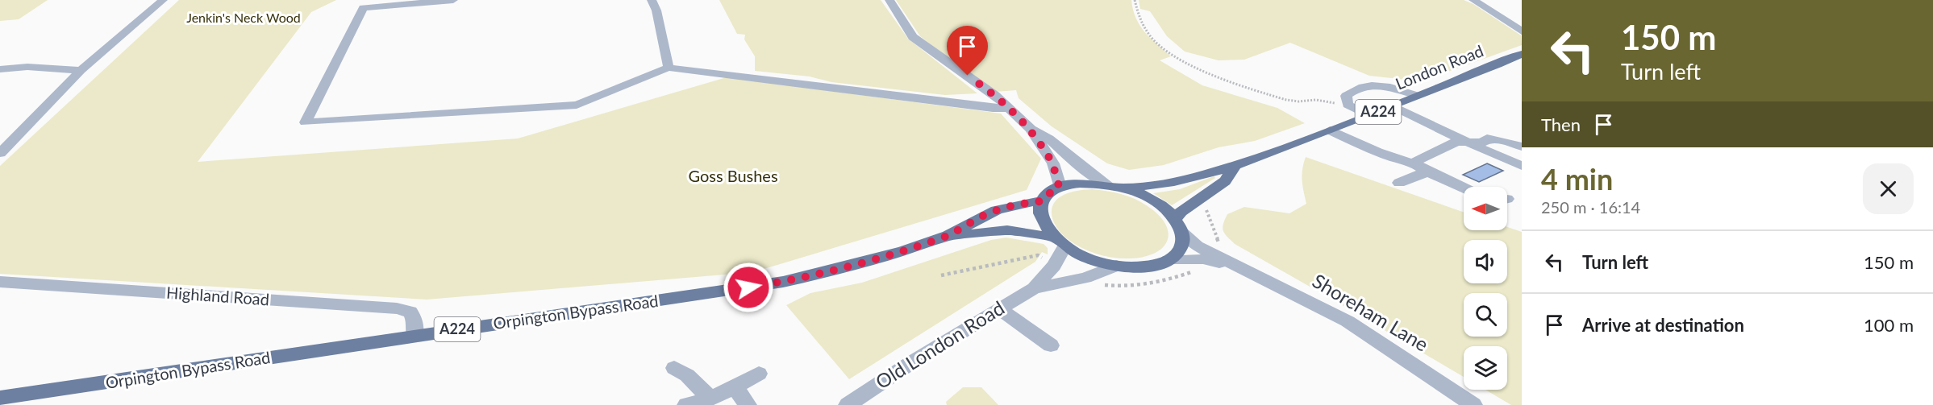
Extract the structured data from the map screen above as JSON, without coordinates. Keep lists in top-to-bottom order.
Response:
{
  "streets": {
    "main road": ["London Road", "A224", "Orpington Bypass Road"],
    "street": ["Highland Road", "Shoreham Lane", "Old London Road"]
  },
  "crossings": [
    ["London Road", "Shoreham Lane"],
    ["Highland Road", "Orpington Bypass Road"],
    ["Orpington Bypass Road", "Old London Road"]
  ],
  "parks": ["Jenkin's Neck Wood", "Goss Bushes"],
  "north": "left",
  "page": {
    "turn": ["150 m", "Turn left"],
    "then": "Then",
    "heading": ["4 min", "250 m · 16:14"],
    "list": [
      {
        "name": "Turn left",
        "value": "150 m"
      },
      {
        "name": "Arrive at destination",
        "value": "100 m"
      }
    ]
  }
}
